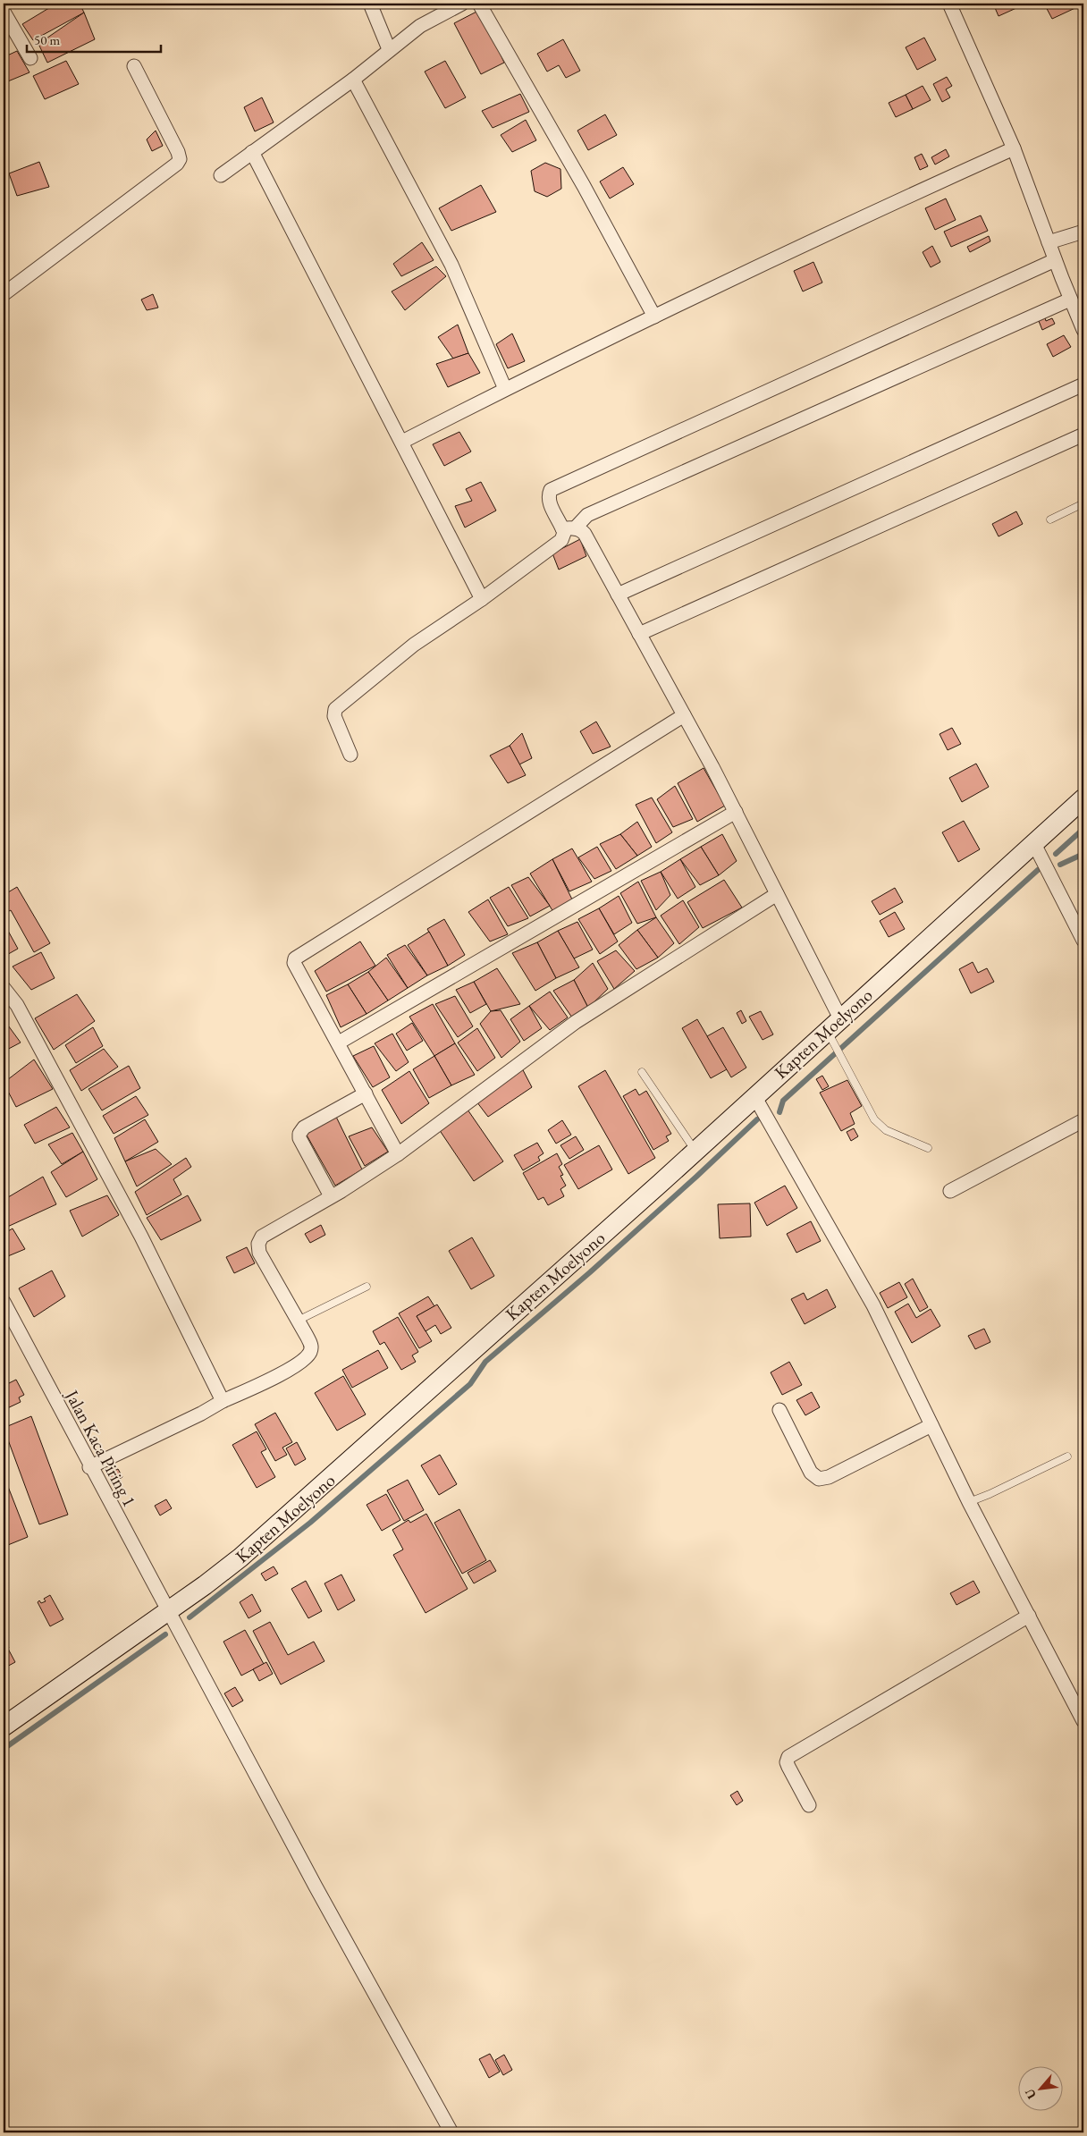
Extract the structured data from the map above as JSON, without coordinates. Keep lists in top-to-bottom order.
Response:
{
  "streets": {
    "street": ["Kapten Moelyono", "Jalan Kaca Piring 1"]
  },
  "crossings": [
    ["Kapten Moelyono", "Jalan Kaca Piring 1"]
  ],
  "scale_bar": "50 m",
  "north": "bottom left"
}
